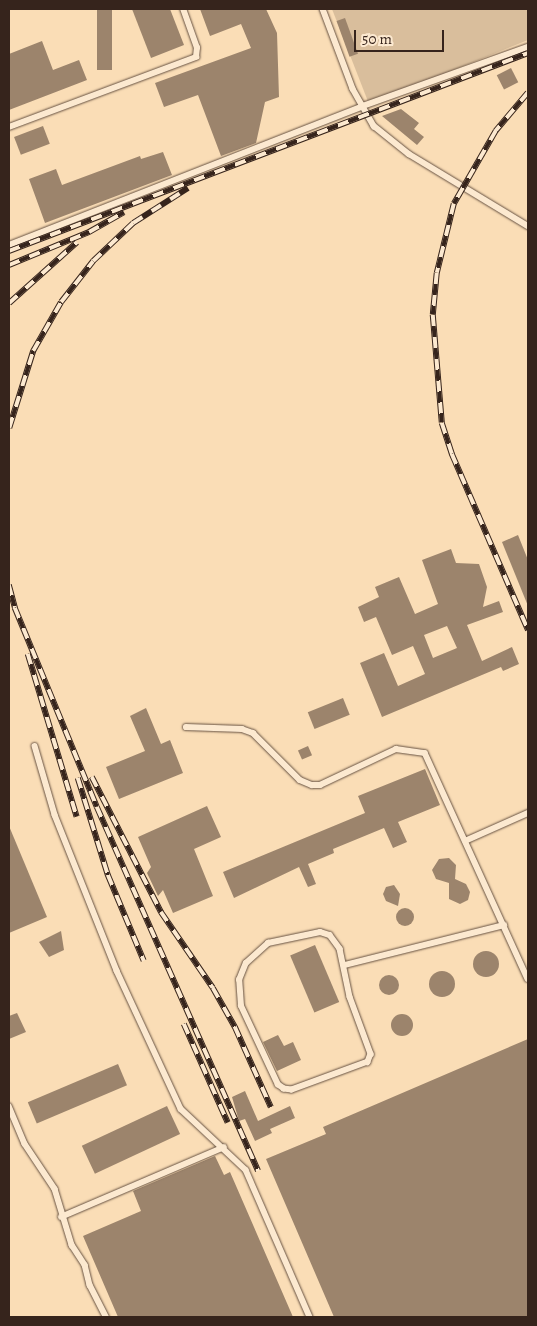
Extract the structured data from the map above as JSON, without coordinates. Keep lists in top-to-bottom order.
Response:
{
  "scale_bar": "50 m"
}
